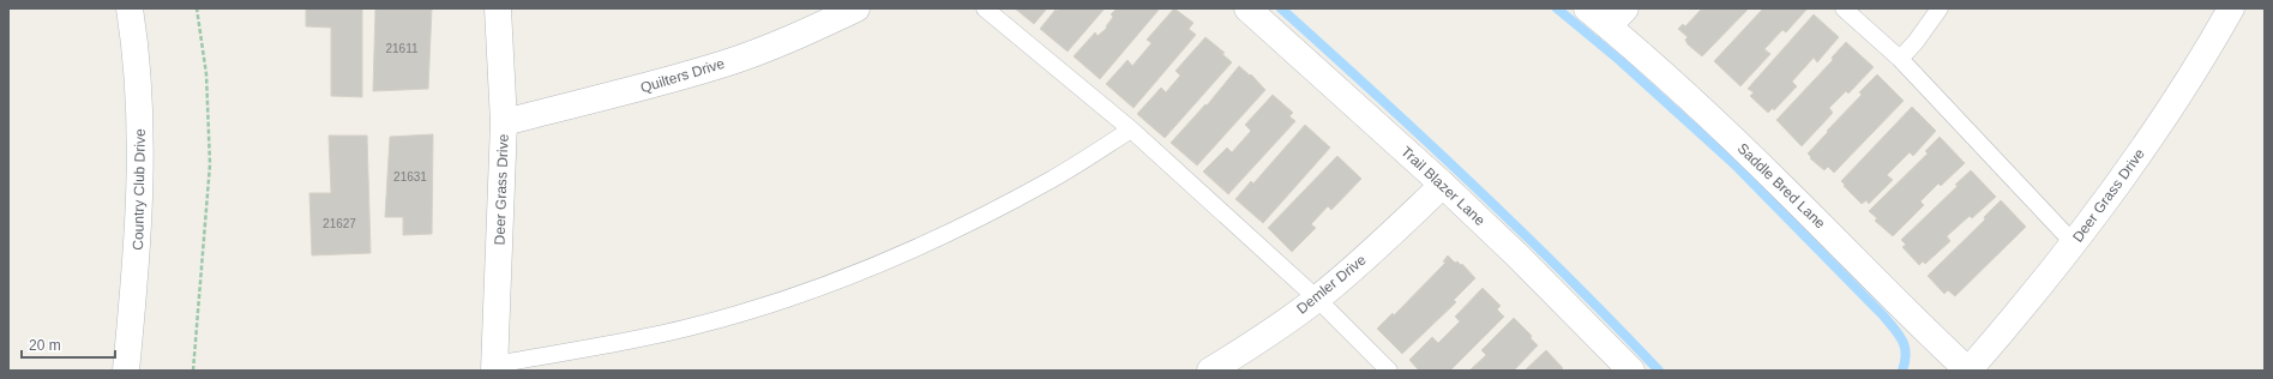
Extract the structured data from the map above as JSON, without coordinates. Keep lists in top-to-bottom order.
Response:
{
  "streets": {
    "street": [
      "Quilters Drive",
      "Trail Blazer Lane",
      "Saddle Bred Lane",
      "Country Club Drive",
      "Deer Grass Drive",
      "Demler Drive"
    ]
  },
  "crossings": [
    ["Quilters Drive", "Deer Grass Drive"],
    ["Trail Blazer Lane", "Demler Drive"],
    ["Saddle Bred Lane", "Deer Grass Drive"]
  ],
  "house_numbers": ["21611", "21631", "21627"],
  "scale_bar": "20 m"
}
